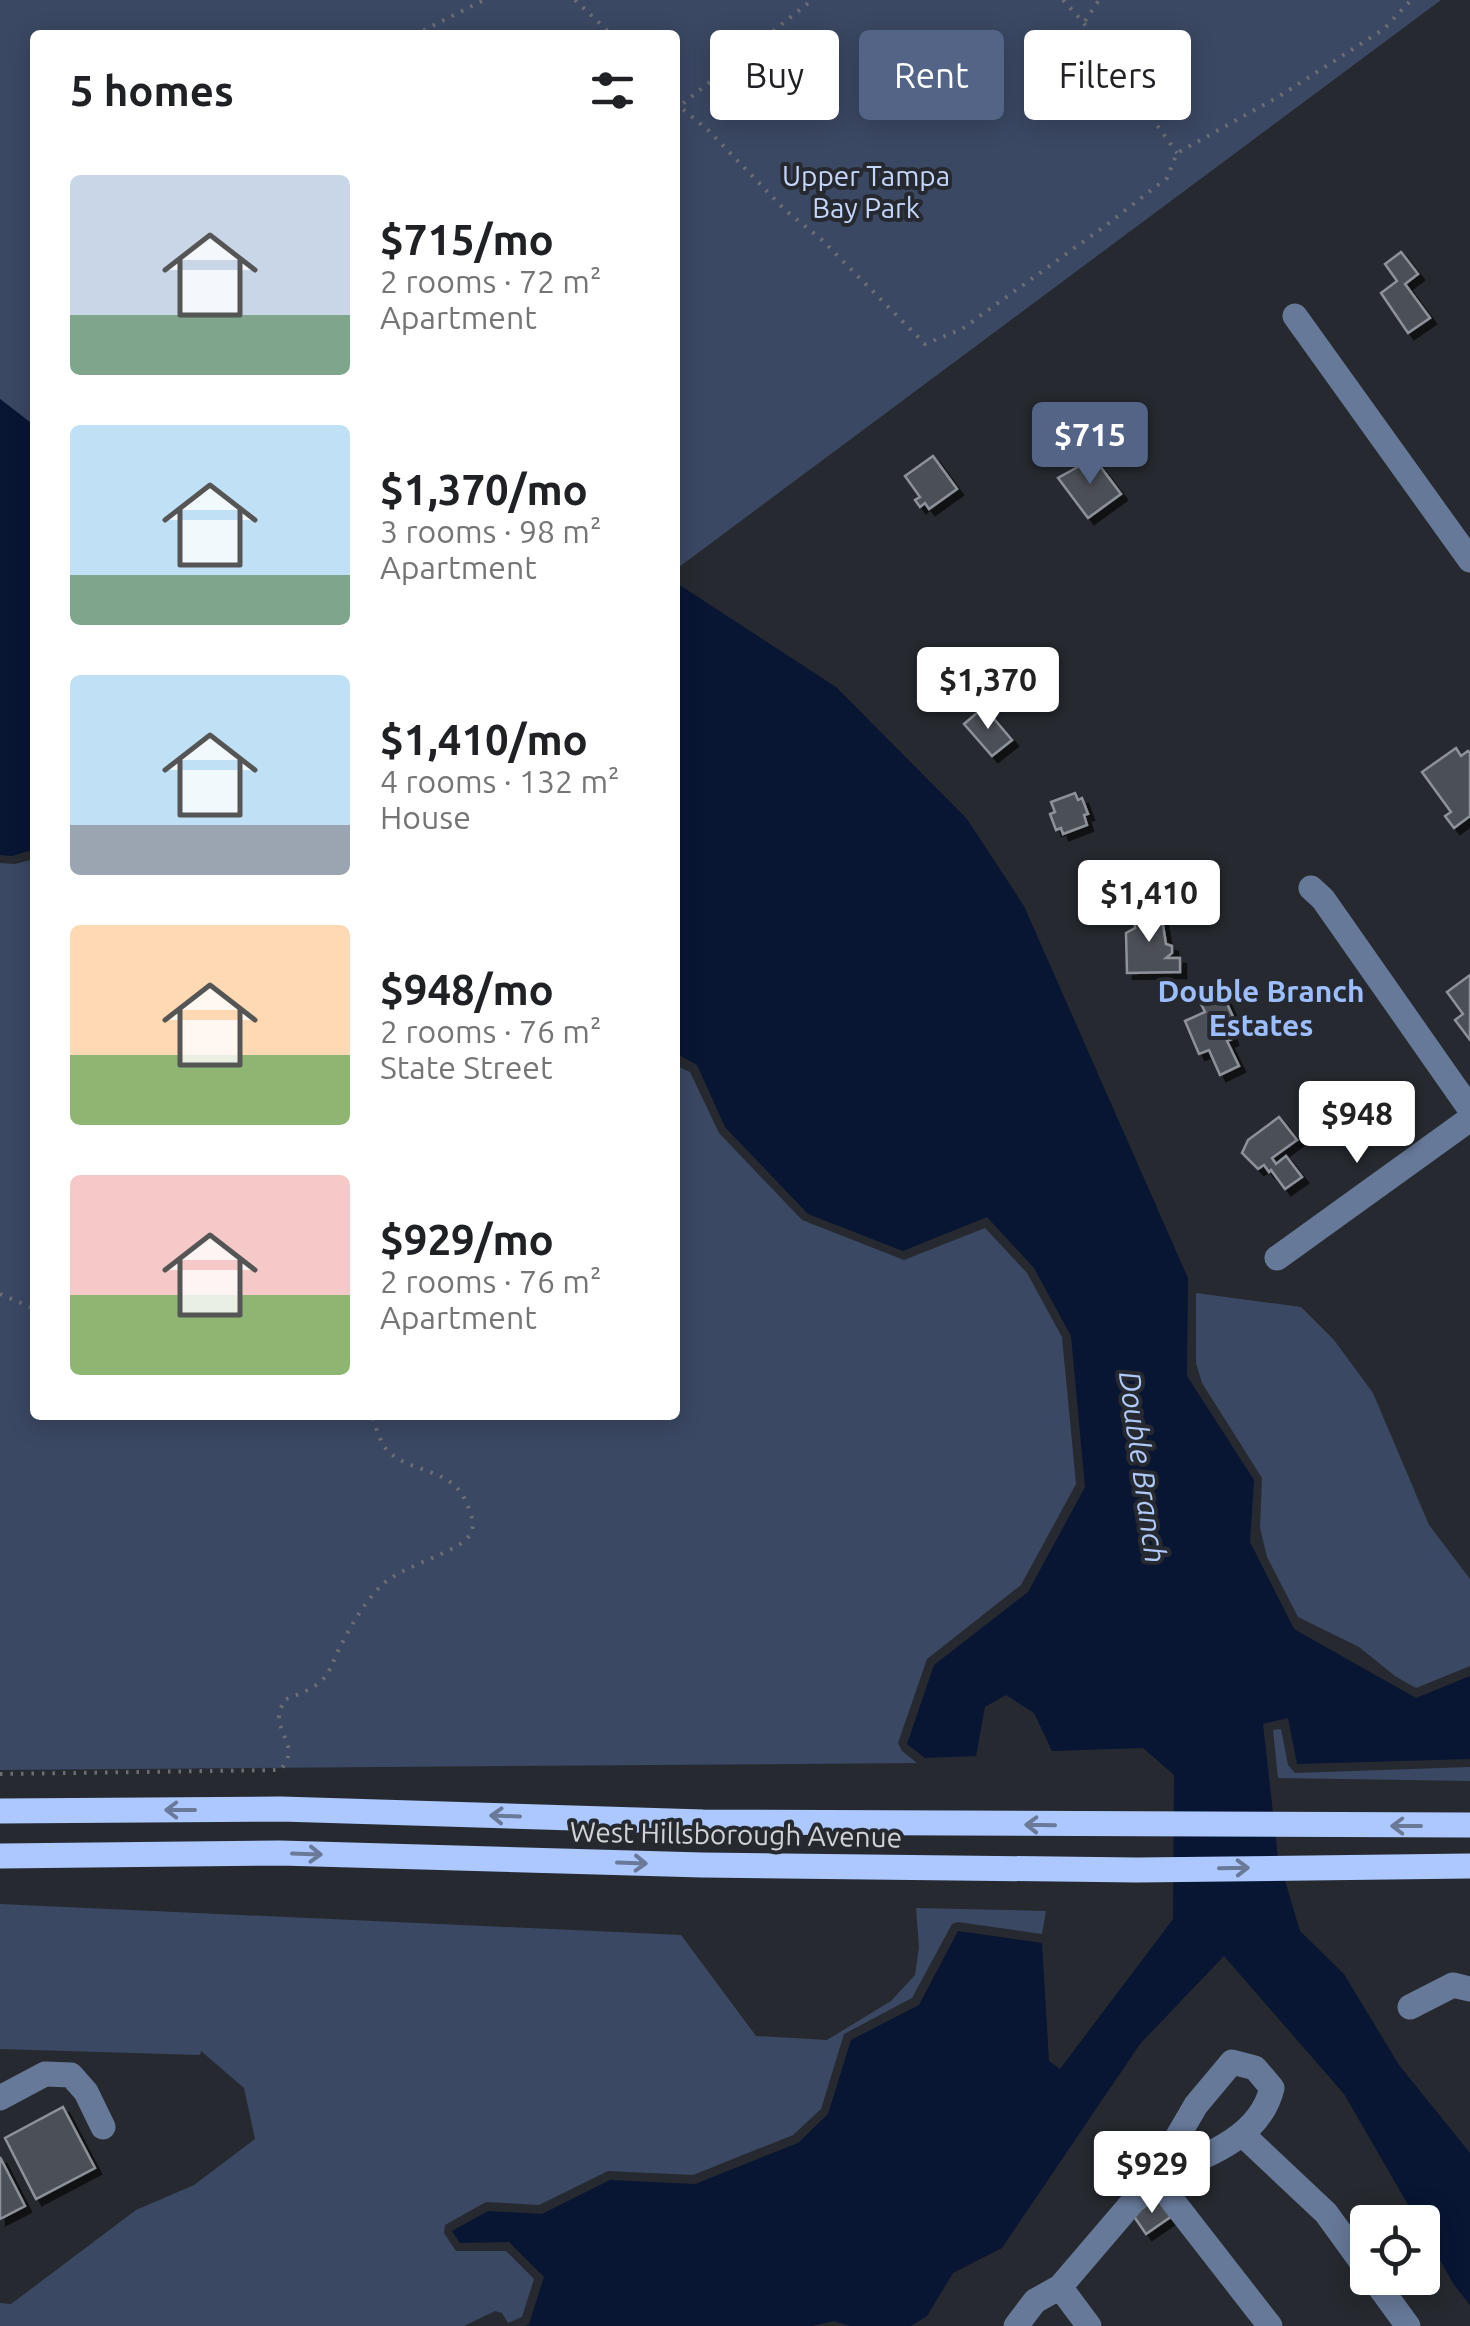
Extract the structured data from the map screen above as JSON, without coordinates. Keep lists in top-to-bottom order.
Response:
{
  "streets": {
    "main road": ["West Hillsborough Avenue"]
  },
  "districts": ["Double Branch Estates"],
  "water": ["Double Branch"],
  "parks": ["Upper Tampa Bay Park"],
  "page": {
    "chip": ["Buy", "Rent", "Filters"],
    "heading": "5 homes",
    "list": [
      {
        "name": "$715/mo",
        "note": "2 rooms · 72 m² · Apartment"
      },
      {
        "name": "$1,370/mo",
        "note": "3 rooms · 98 m² · Apartment"
      },
      {
        "name": "$1,410/mo",
        "note": "4 rooms · 132 m² · House"
      },
      {
        "name": "$948/mo",
        "note": "2 rooms · 76 m² · State Street"
      },
      {
        "name": "$929/mo",
        "note": "2 rooms · 76 m² · Apartment"
      }
    ],
    "price": [
      "$715",
      "$1,370",
      "$1,410",
      "$948",
      "$929"
    ]
  }
}
